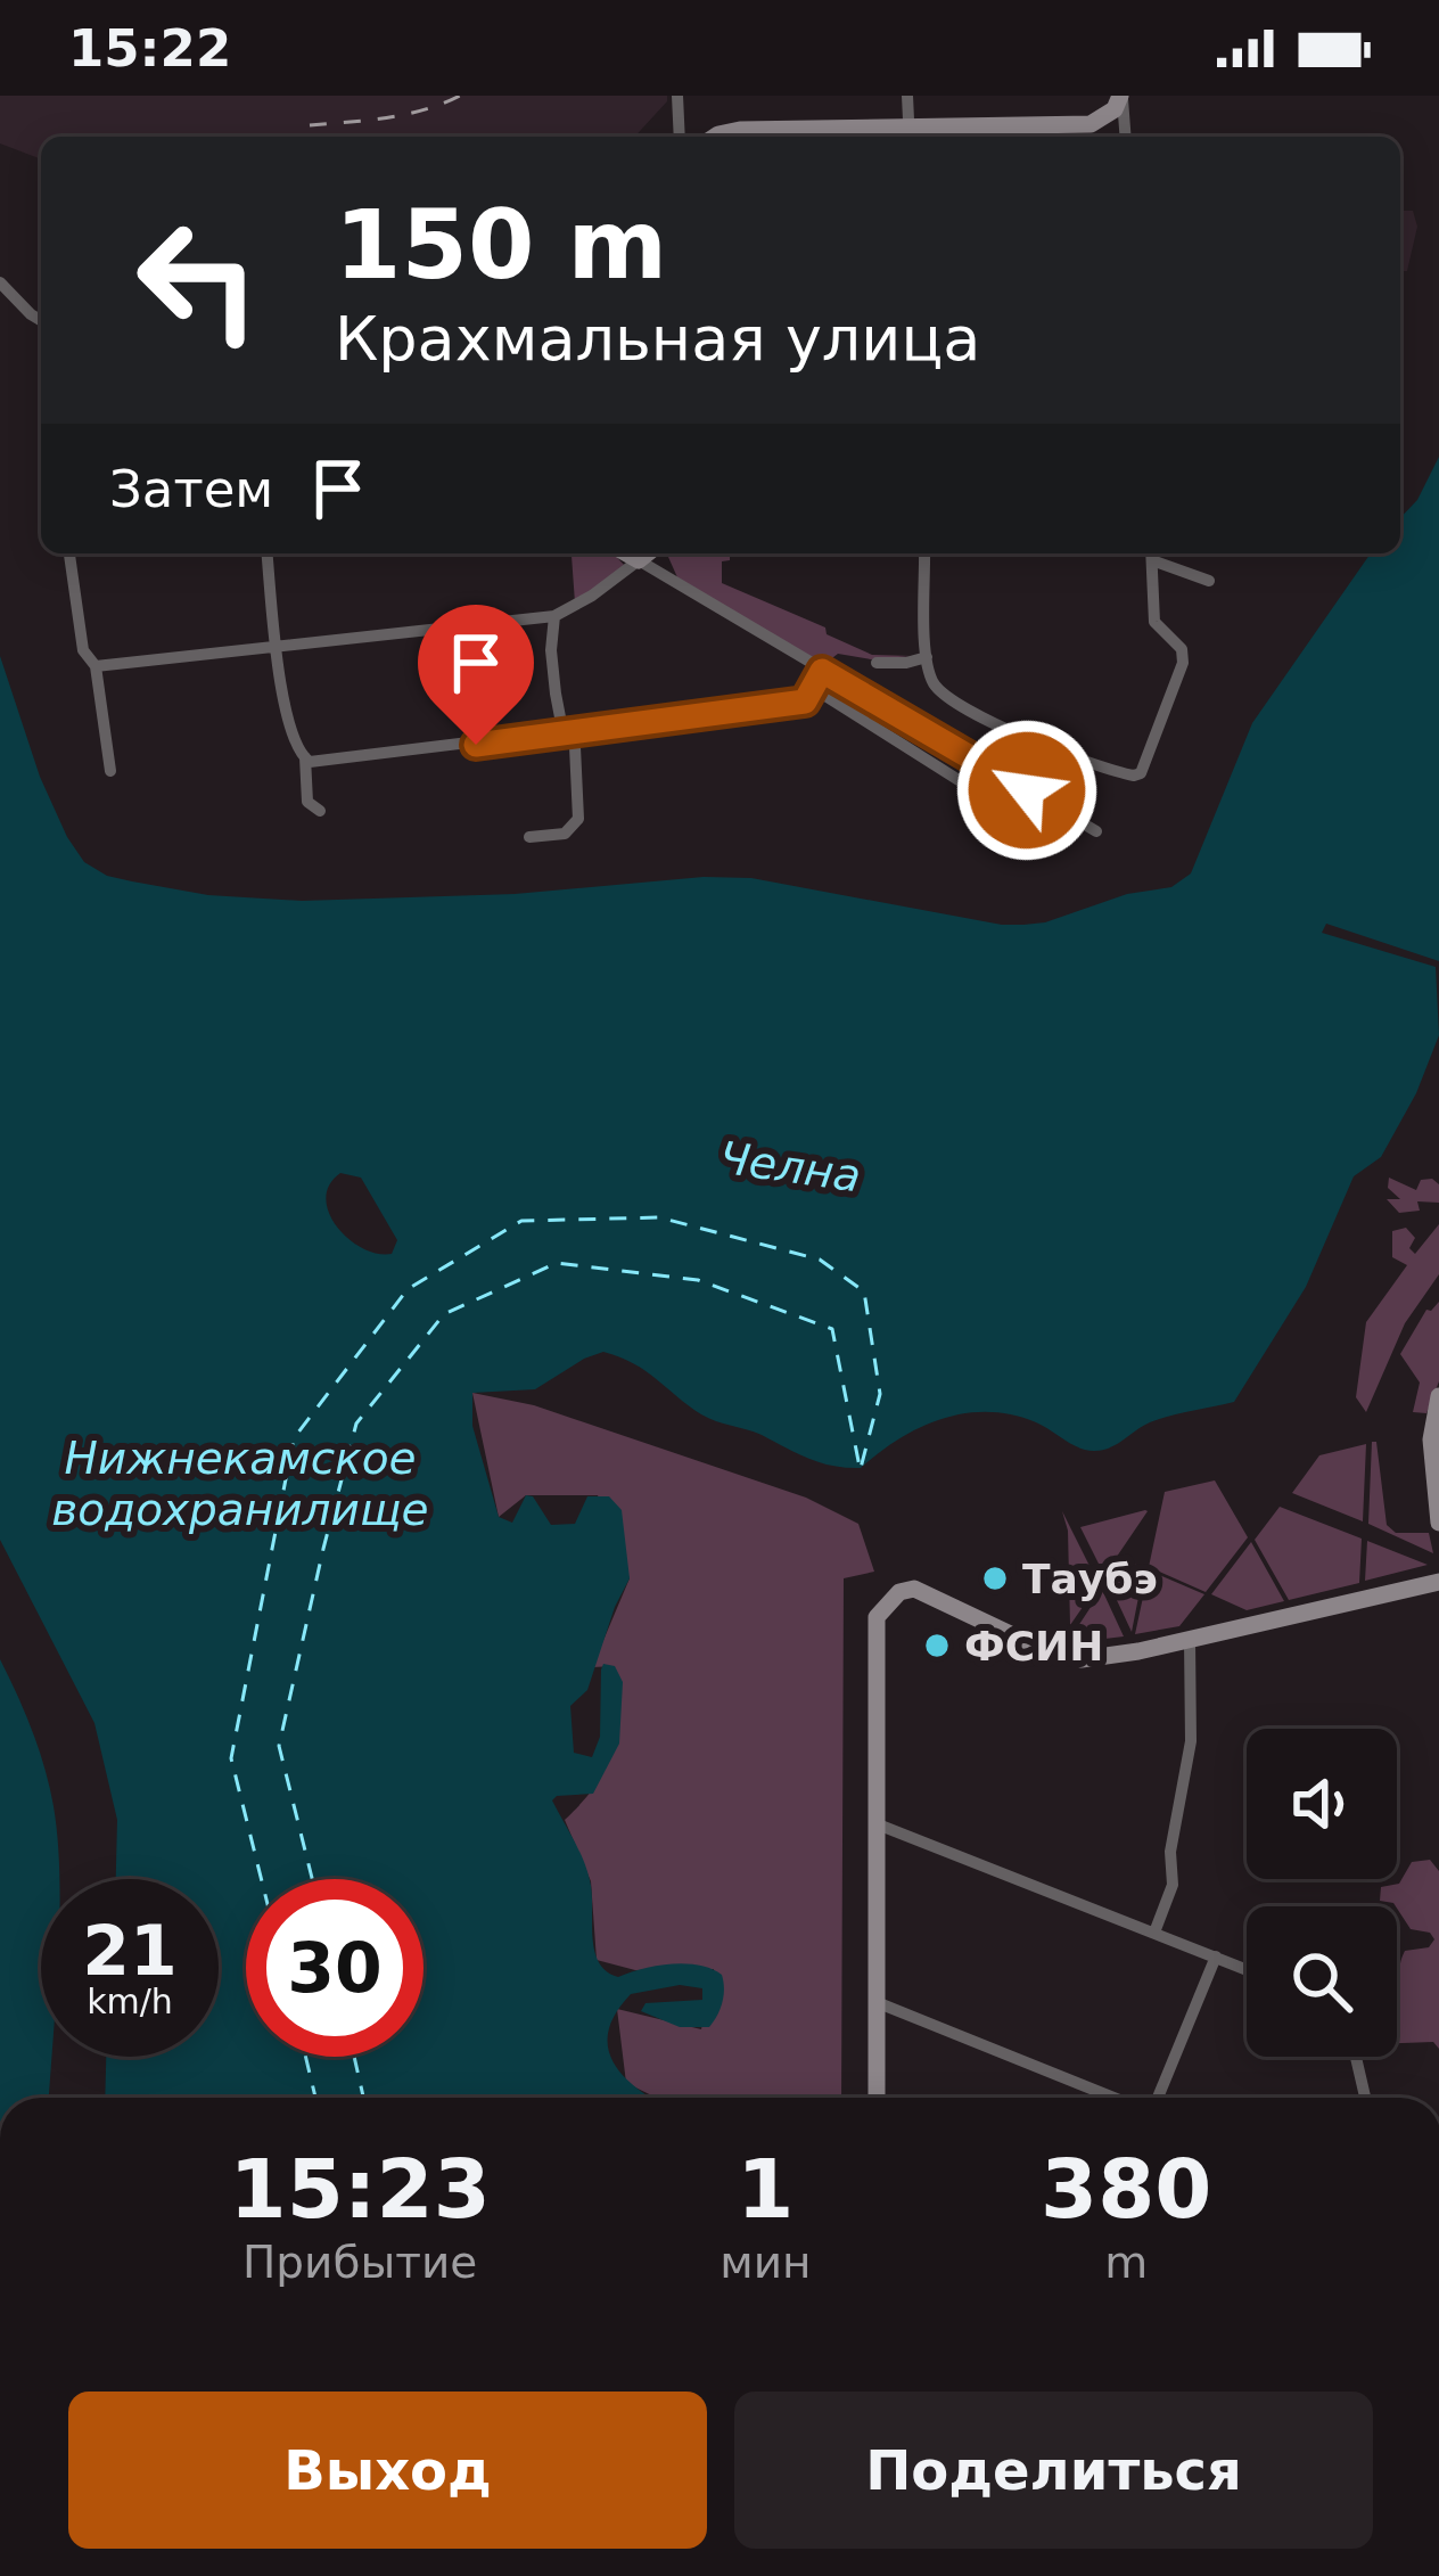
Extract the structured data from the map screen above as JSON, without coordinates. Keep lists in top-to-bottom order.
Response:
{
  "water": ["Челна", "Нижнекамское водохранилище"],
  "places": ["Таубэ", "ФСИН"],
  "page": {
    "status": "15:22",
    "turn": ["150 m", "Крахмальная улица"],
    "then": "Затем",
    "speed": "21 km/h",
    "limit": "30",
    "eta": [
      "15:23",
      "Прибытие",
      "1",
      "мин",
      "380",
      "m"
    ],
    "buttons": ["Выход", "Поделиться"]
  }
}
